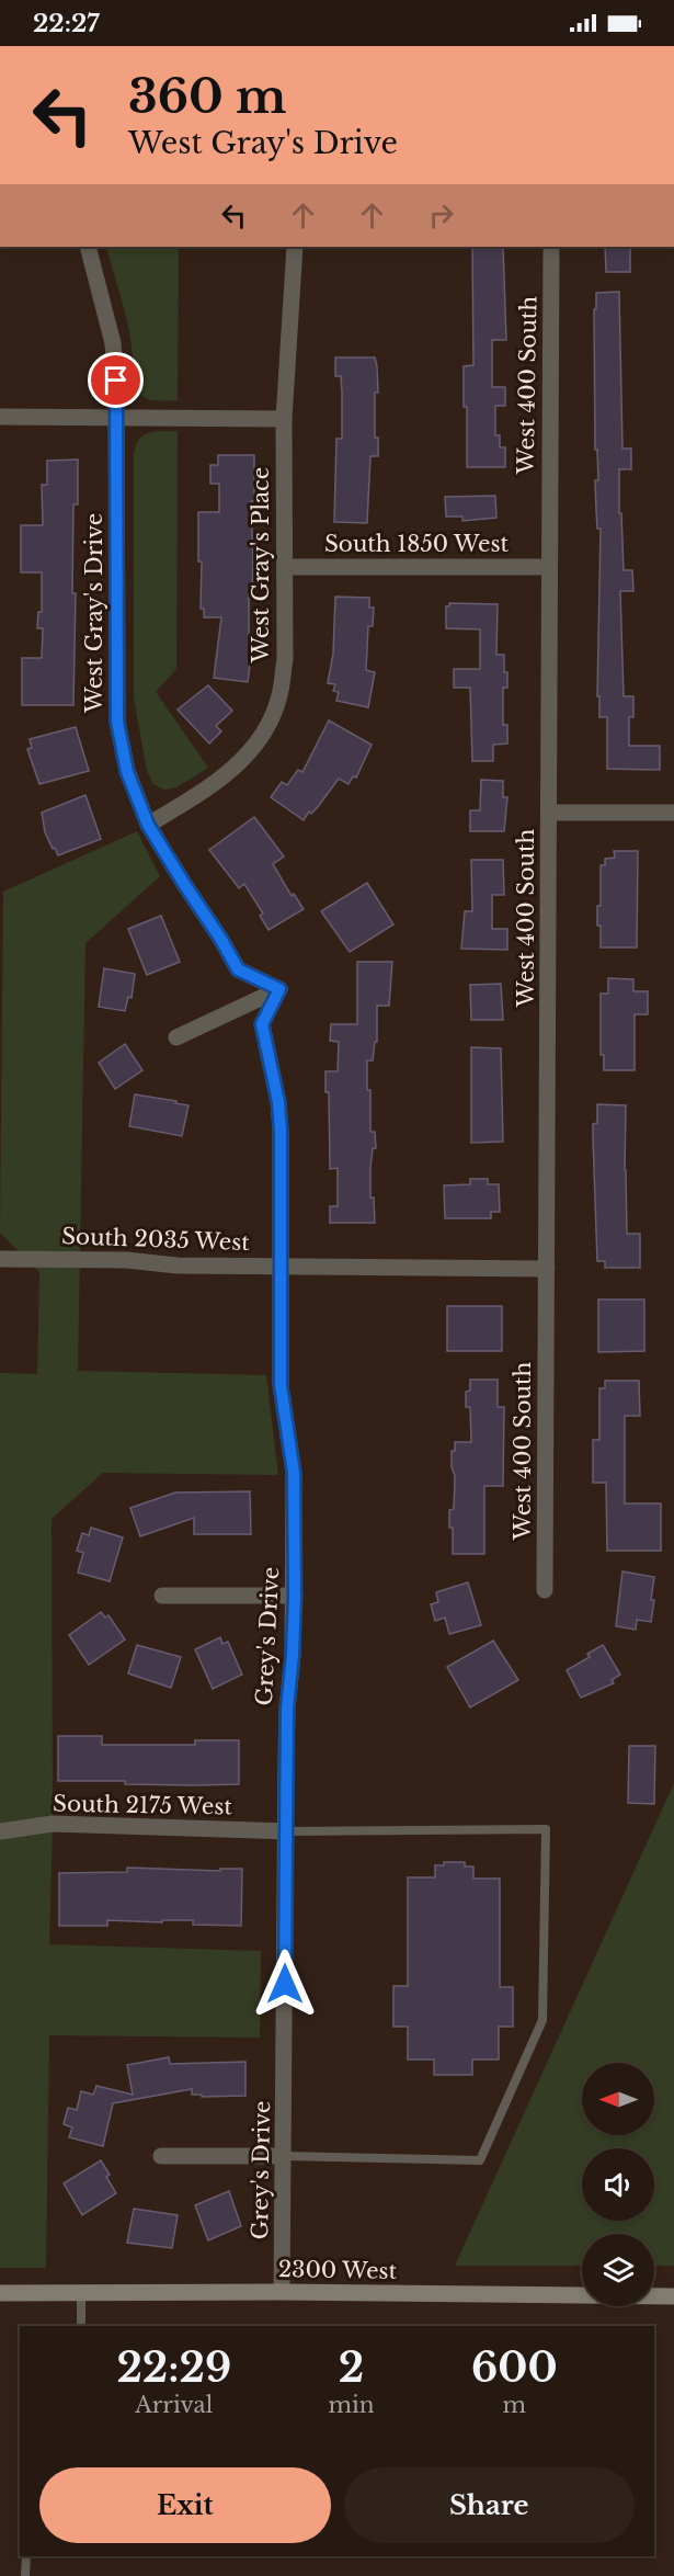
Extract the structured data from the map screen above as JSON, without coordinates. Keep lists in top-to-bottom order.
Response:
{
  "streets": {
    "main road": ["2300 West"],
    "street": [
      "West 400 South",
      "South 1850 West",
      "West Gray's Place",
      "West Gray's Drive",
      "South 2035 West",
      "Grey's Drive",
      "South 2175 West"
    ]
  },
  "crossings": [
    ["West 400 South", "South 1850 West"],
    ["West 400 South", "South 2035 West"],
    ["South 1850 West", "West Gray's Place"],
    ["West Gray's Place", "West Gray's Drive"],
    ["West Gray's Drive", "Grey's Drive"],
    ["South 2035 West", "Grey's Drive"],
    ["Grey's Drive", "South 2175 West"],
    ["Grey's Drive", "2300 West"]
  ],
  "north": "left",
  "page": {
    "status": "22:27",
    "turn": ["360 m", "West Gray's Drive"],
    "eta": [
      "22:29",
      "Arrival",
      "2",
      "min",
      "600",
      "m"
    ],
    "buttons": ["Exit", "Share"]
  }
}
